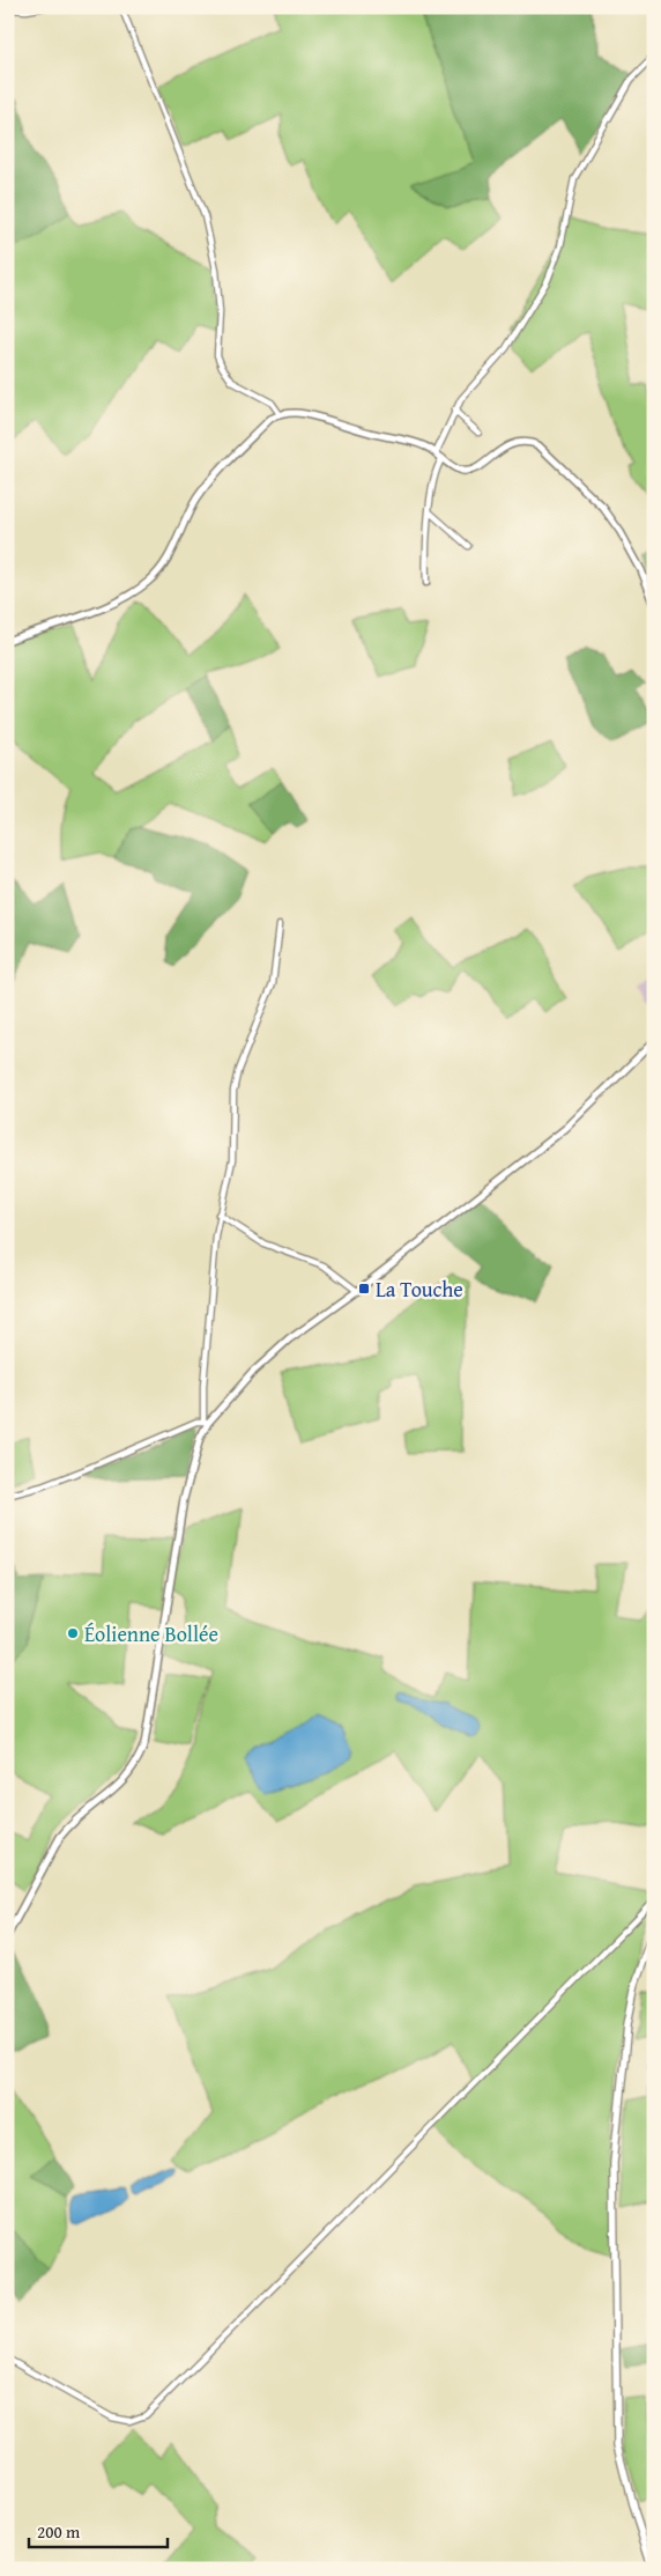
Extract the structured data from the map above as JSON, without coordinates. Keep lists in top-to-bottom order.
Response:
{
  "places": {
    "transit": ["La Touche"],
    "other": ["Éolienne Bollée"]
  },
  "scale_bar": "200 m"
}
